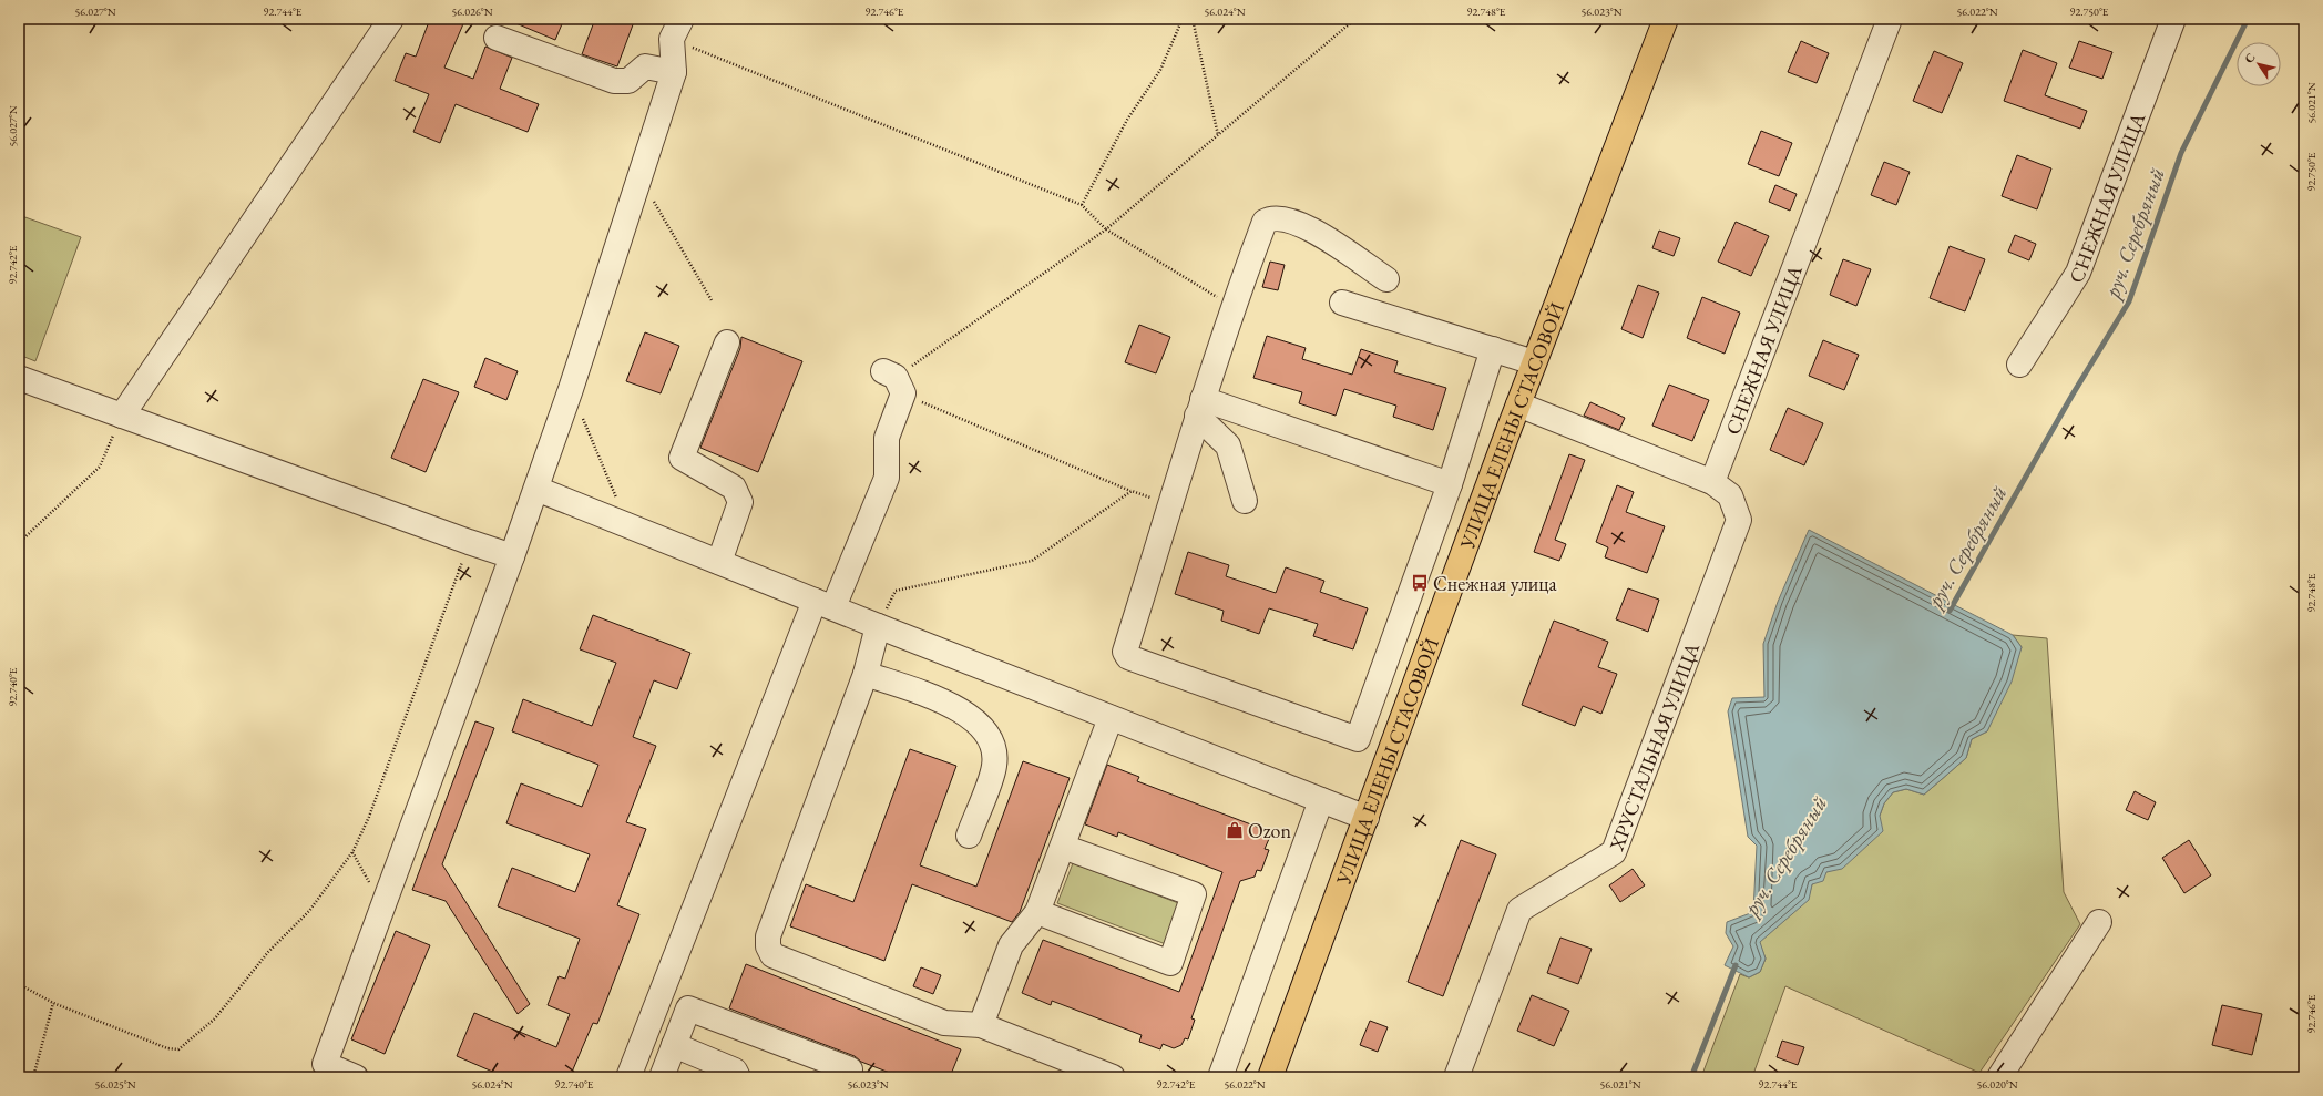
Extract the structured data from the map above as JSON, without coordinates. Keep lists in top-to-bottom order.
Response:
{
  "streets": {
    "main road": ["УЛИЦА ЕЛЕНЫ СТАСОВОЙ"],
    "street": ["СНЕЖНАЯ УЛИЦА", "ХРУСТАЛЬНАЯ УЛИЦА"]
  },
  "crossings": [
    ["СНЕЖНАЯ УЛИЦА", "ХРУСТАЛЬНАЯ УЛИЦА"]
  ],
  "water": ["руч. Серебряный"],
  "places": {
    "bus stop": ["Снежная улица"],
    "shop": ["Ozon"]
  },
  "north": "top left",
  "coordinates": [
    "56.027°N",
    "92.744°E",
    "56.026°N",
    "92.746°E",
    "56.024°N",
    "92.748°E",
    "56.023°N",
    "56.022°N",
    "92.750°E",
    "56.021°N",
    "92.742°E",
    "92.740°E",
    "56.025°N",
    "56.020°N"
  ]
}
